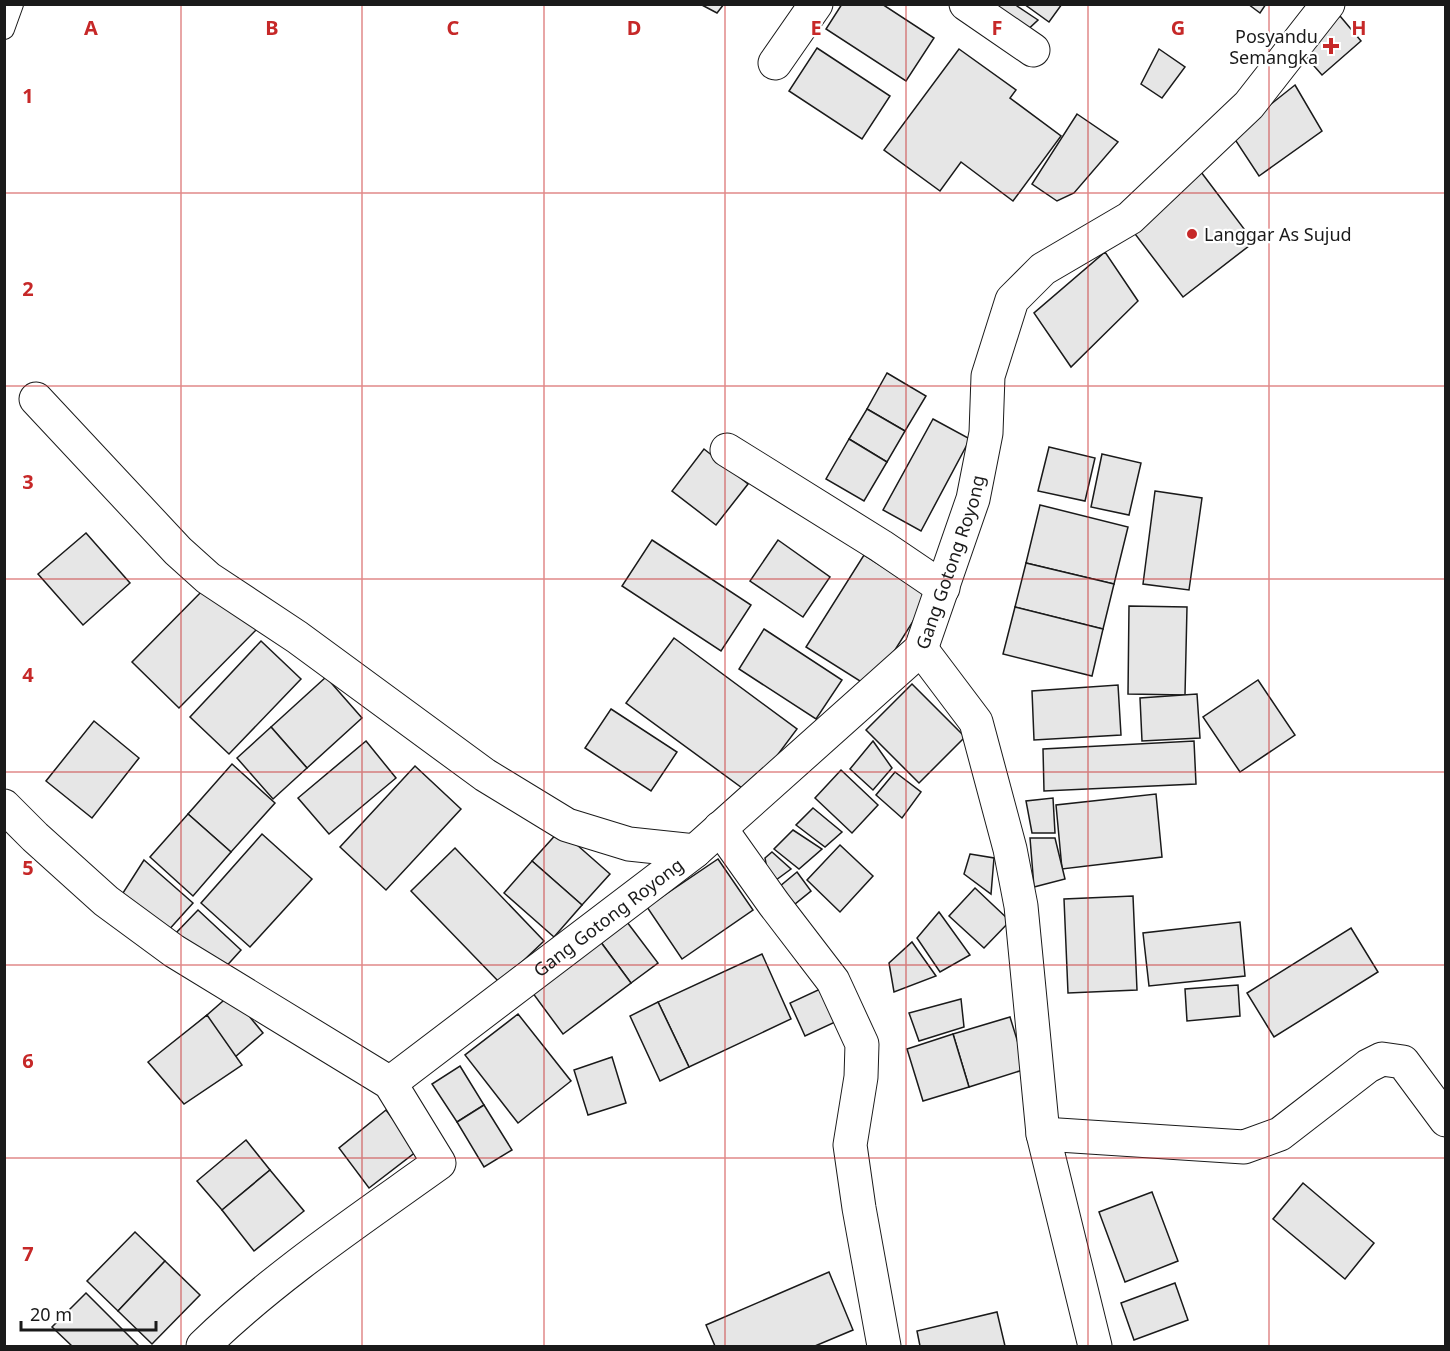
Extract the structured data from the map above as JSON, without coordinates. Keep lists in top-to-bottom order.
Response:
{
  "streets": {
    "street": ["Gang Gotong Royong"]
  },
  "places": {
    "health": ["Posyandu Semangka"],
    "other": ["Langgar As Sujud"]
  },
  "scale_bar": "20 m",
  "grid": {
    "columns": [
      "A",
      "B",
      "C",
      "D",
      "E",
      "F",
      "G",
      "H"
    ],
    "rows": [
      "1",
      "2",
      "3",
      "4",
      "5",
      "6",
      "7"
    ]
  }
}
